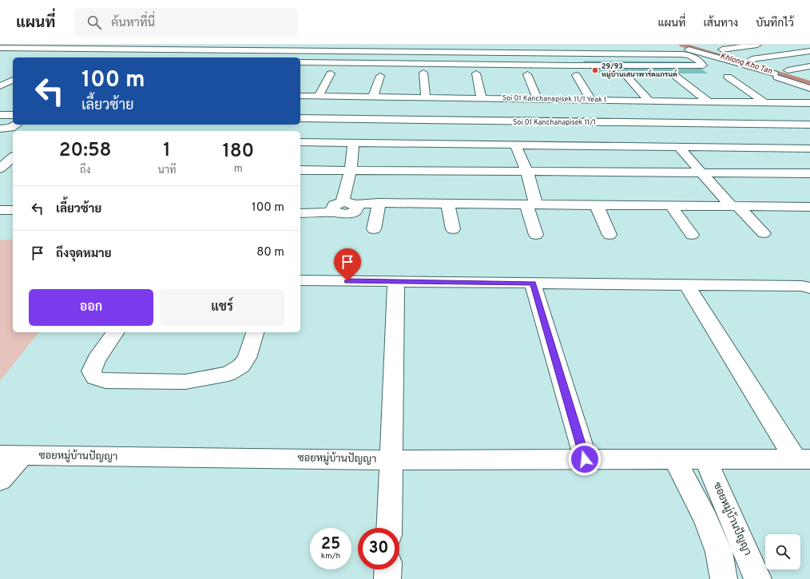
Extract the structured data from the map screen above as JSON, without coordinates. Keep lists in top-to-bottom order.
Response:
{
  "streets": {
    "street": ["Soi 01 Kanchanapisek 11/1 Yeak 1", "Soi 01 Kanchanapisek 11/1", "ซอยหมู่บ้านปัญญา"]
  },
  "water": ["Khlong Kho Tan"],
  "places": ["29/93 หมู่บ้านเสนาพาร์คแกรนด์"],
  "page": {
    "header": "แผนที่",
    "search": "ค้นหาที่นี่",
    "nav": ["แผนที่", "เส้นทาง", "บันทึกไว้"],
    "turn": ["100 m", "เลี้ยวซ้าย"],
    "eta": [
      "20:58",
      "ถึง",
      "1",
      "นาที",
      "180",
      "m"
    ],
    "list": [
      {
        "name": "เลี้ยวซ้าย",
        "value": "100 m"
      },
      {
        "name": "ถึงจุดหมาย",
        "value": "80 m"
      }
    ],
    "buttons": ["ออก", "แชร์"],
    "speed": "25 km/h",
    "limit": "30"
  }
}
